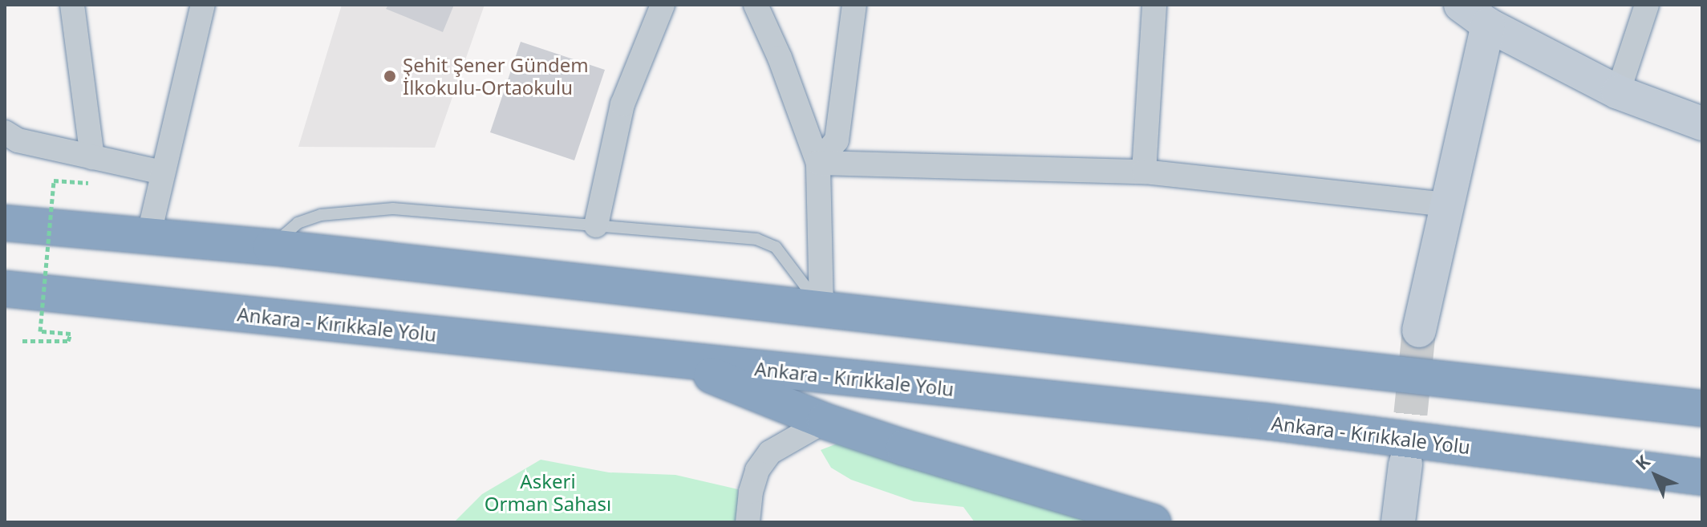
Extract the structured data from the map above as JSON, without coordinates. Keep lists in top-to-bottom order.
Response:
{
  "streets": {
    "highway": ["Ankara - Kırıkkale Yolu"]
  },
  "parks": ["Askeri Orman Sahası"],
  "places": ["Şehit Şener Gündem İlkokulu-Ortaokulu"],
  "north": "top left"
}
